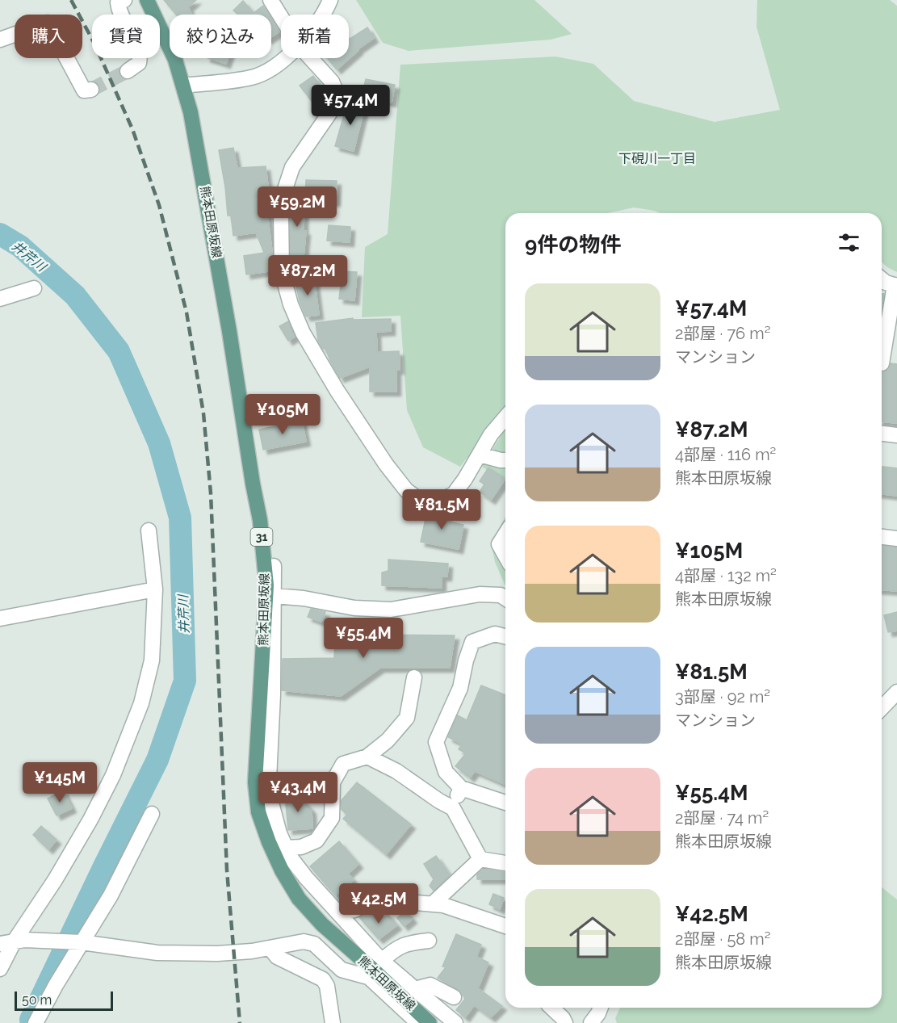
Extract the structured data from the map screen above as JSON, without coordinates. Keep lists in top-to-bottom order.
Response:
{
  "streets": {
    "main road": ["熊本田原坂線", "31"]
  },
  "districts": ["下硯川一丁目"],
  "water": ["井芹川"],
  "scale_bar": "50 m",
  "page": {
    "chip": [
      "購入",
      "賃貸",
      "絞り込み",
      "新着"
    ],
    "price": [
      "¥57.4M",
      "¥59.2M",
      "¥87.2M",
      "¥105M",
      "¥81.5M",
      "¥55.4M",
      "¥145M",
      "¥43.4M",
      "¥42.5M"
    ],
    "heading": "9件の物件",
    "list": [
      {
        "name": "¥57.4M",
        "note": "2部屋 · 76 m² · マンション"
      },
      {
        "name": "¥87.2M",
        "note": "4部屋 · 116 m² · 熊本田原坂線"
      },
      {
        "name": "¥105M",
        "note": "4部屋 · 132 m² · 熊本田原坂線"
      },
      {
        "name": "¥81.5M",
        "note": "3部屋 · 92 m² · マンション"
      },
      {
        "name": "¥55.4M",
        "note": "2部屋 · 74 m² · 熊本田原坂線"
      },
      {
        "name": "¥42.5M",
        "note": "2部屋 · 58 m² · 熊本田原坂線"
      }
    ],
    "scale": "50 m"
  }
}
